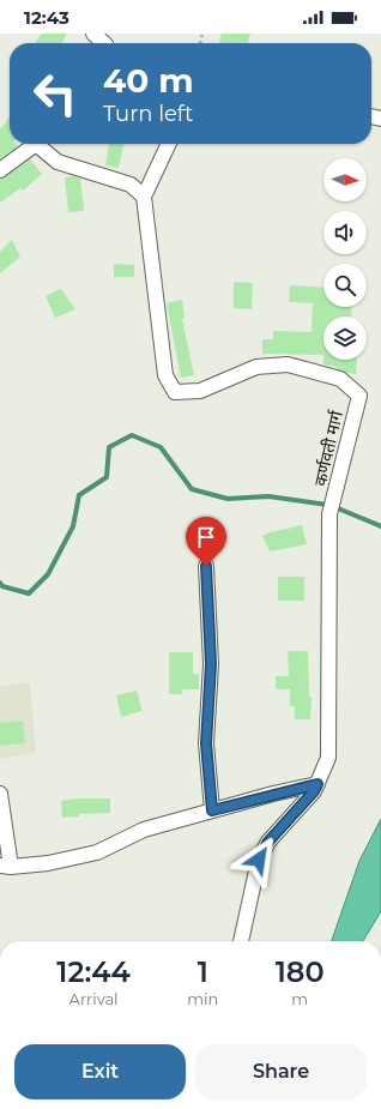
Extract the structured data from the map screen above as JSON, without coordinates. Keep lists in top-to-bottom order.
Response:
{
  "streets": {
    "street": ["कर्णवती मार्ग"]
  },
  "north": "right",
  "page": {
    "status": "12:43",
    "turn": ["40 m", "Turn left"],
    "eta": [
      "12:44",
      "Arrival",
      "1",
      "min",
      "180",
      "m"
    ],
    "buttons": ["Exit", "Share"]
  }
}
